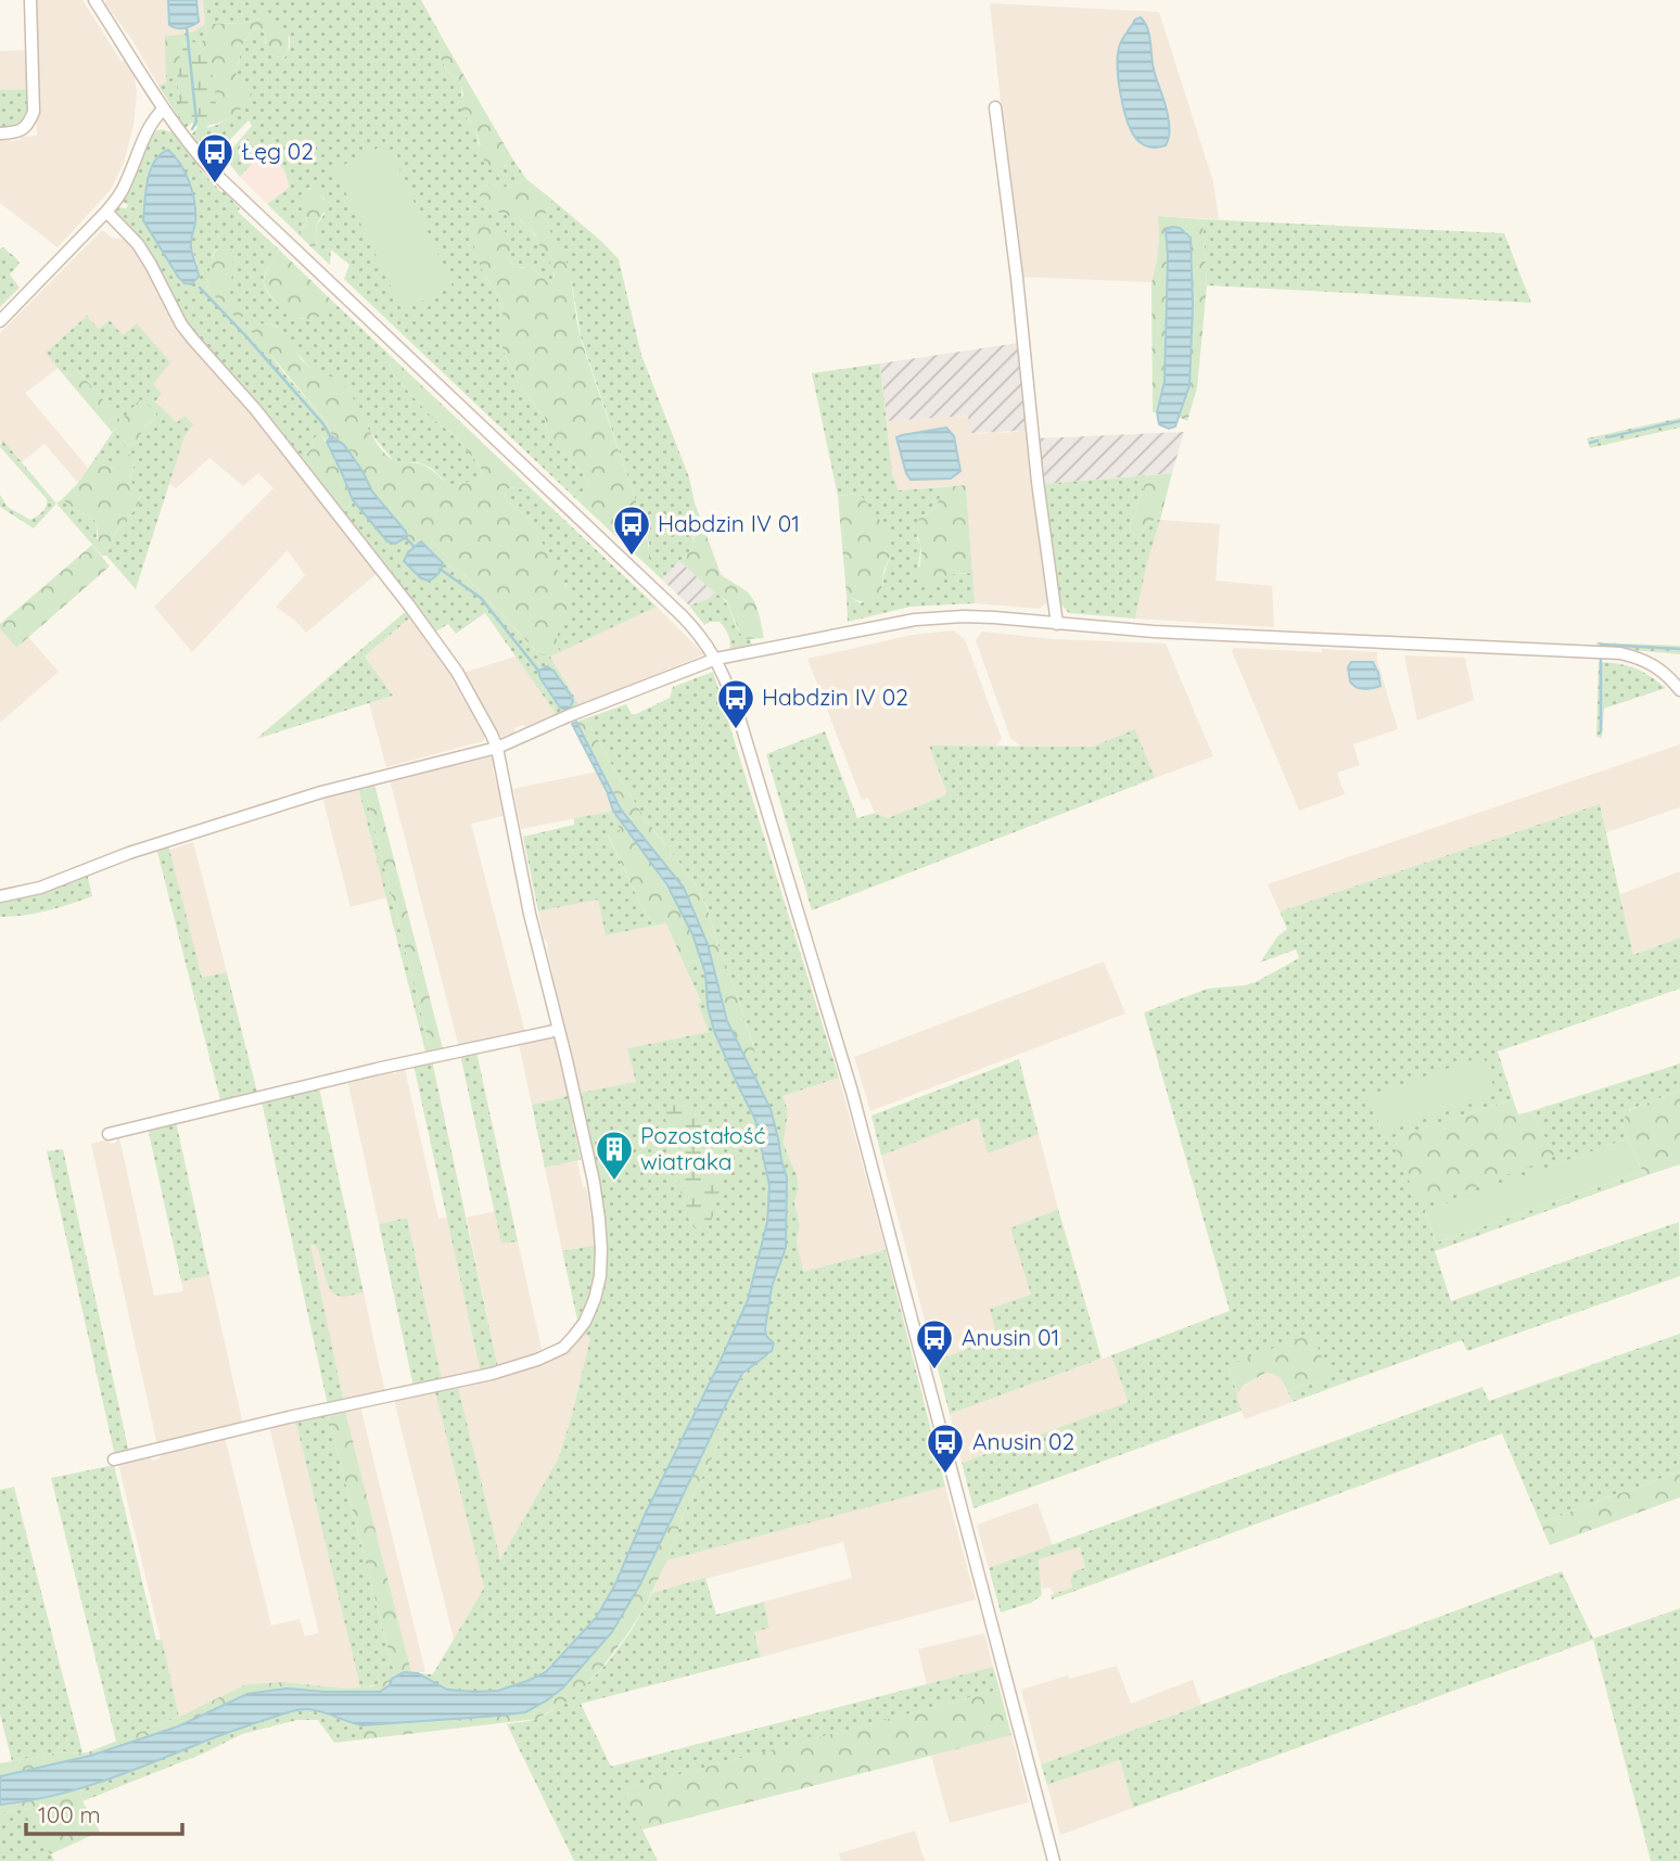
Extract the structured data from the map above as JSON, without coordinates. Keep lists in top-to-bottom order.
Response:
{
  "places": {
    "bus stop": [
      "Łęg 02",
      "Habdzin IV 01",
      "Habdzin IV 02",
      "Anusin 01",
      "Anusin 02"
    ],
    "building": ["Pozostałość wiatraka"]
  },
  "scale_bar": "100 m"
}
